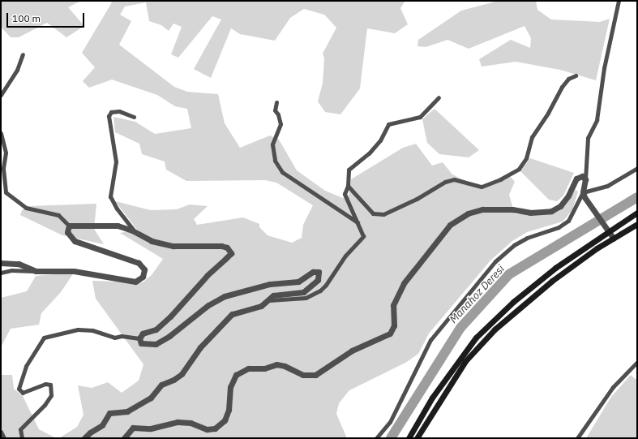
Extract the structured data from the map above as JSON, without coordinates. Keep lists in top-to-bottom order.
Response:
{
  "water": ["Manahoz Deresi"],
  "scale_bar": "100 m"
}
